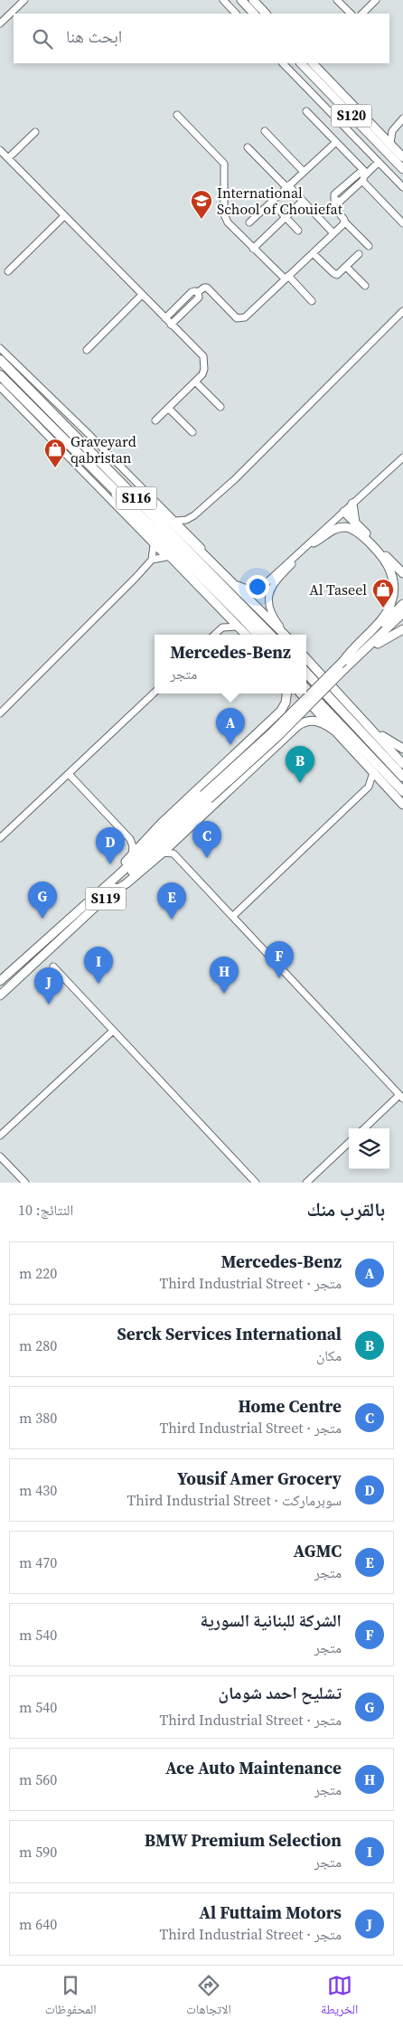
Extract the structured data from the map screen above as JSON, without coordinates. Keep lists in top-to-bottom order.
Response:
{
  "streets": {
    "highway": ["S116"],
    "main road": ["S120", "S119"]
  },
  "places": {
    "school or university": ["International School of Chouiefat"],
    "shop": ["Graveyard qabristan", "Al Taseel"]
  },
  "page": {
    "search": "ابحث هنا",
    "popup": ["Mercedes-Benz", "متجر"],
    "pins": [
      "A",
      "B",
      "C",
      "D",
      "G",
      "E",
      "F",
      "I",
      "H",
      "J"
    ],
    "heading": ["بالقرب منك", "النتائج: 10"],
    "list": [
      {
        "mark": "A",
        "name": "Mercedes-Benz",
        "note": "متجر · Third Industrial Street",
        "value": "220 m"
      },
      {
        "mark": "B",
        "name": "Serck Services International",
        "note": "مكان",
        "value": "280 m"
      },
      {
        "mark": "C",
        "name": "Home Centre",
        "note": "متجر · Third Industrial Street",
        "value": "380 m"
      },
      {
        "mark": "D",
        "name": "Yousif Amer Grocery",
        "note": "سوبرماركت · Third Industrial Street",
        "value": "430 m"
      },
      {
        "mark": "E",
        "name": "AGMC",
        "note": "متجر",
        "value": "470 m"
      },
      {
        "mark": "F",
        "name": "الشركة للبنانية السورية",
        "note": "متجر",
        "value": "540 m"
      },
      {
        "mark": "G",
        "name": "تشليح احمد شومان",
        "note": "متجر · Third Industrial Street",
        "value": "540 m"
      },
      {
        "mark": "H",
        "name": "Ace Auto Maintenance",
        "note": "متجر",
        "value": "560 m"
      },
      {
        "mark": "I",
        "name": "BMW Premium Selection",
        "note": "متجر",
        "value": "590 m"
      },
      {
        "mark": "J",
        "name": "Al Futtaim Motors",
        "note": "متجر · Third Industrial Street",
        "value": "640 m"
      }
    ],
    "nav": ["الخريطة", "الاتجاهات", "المحفوظات"]
  }
}
